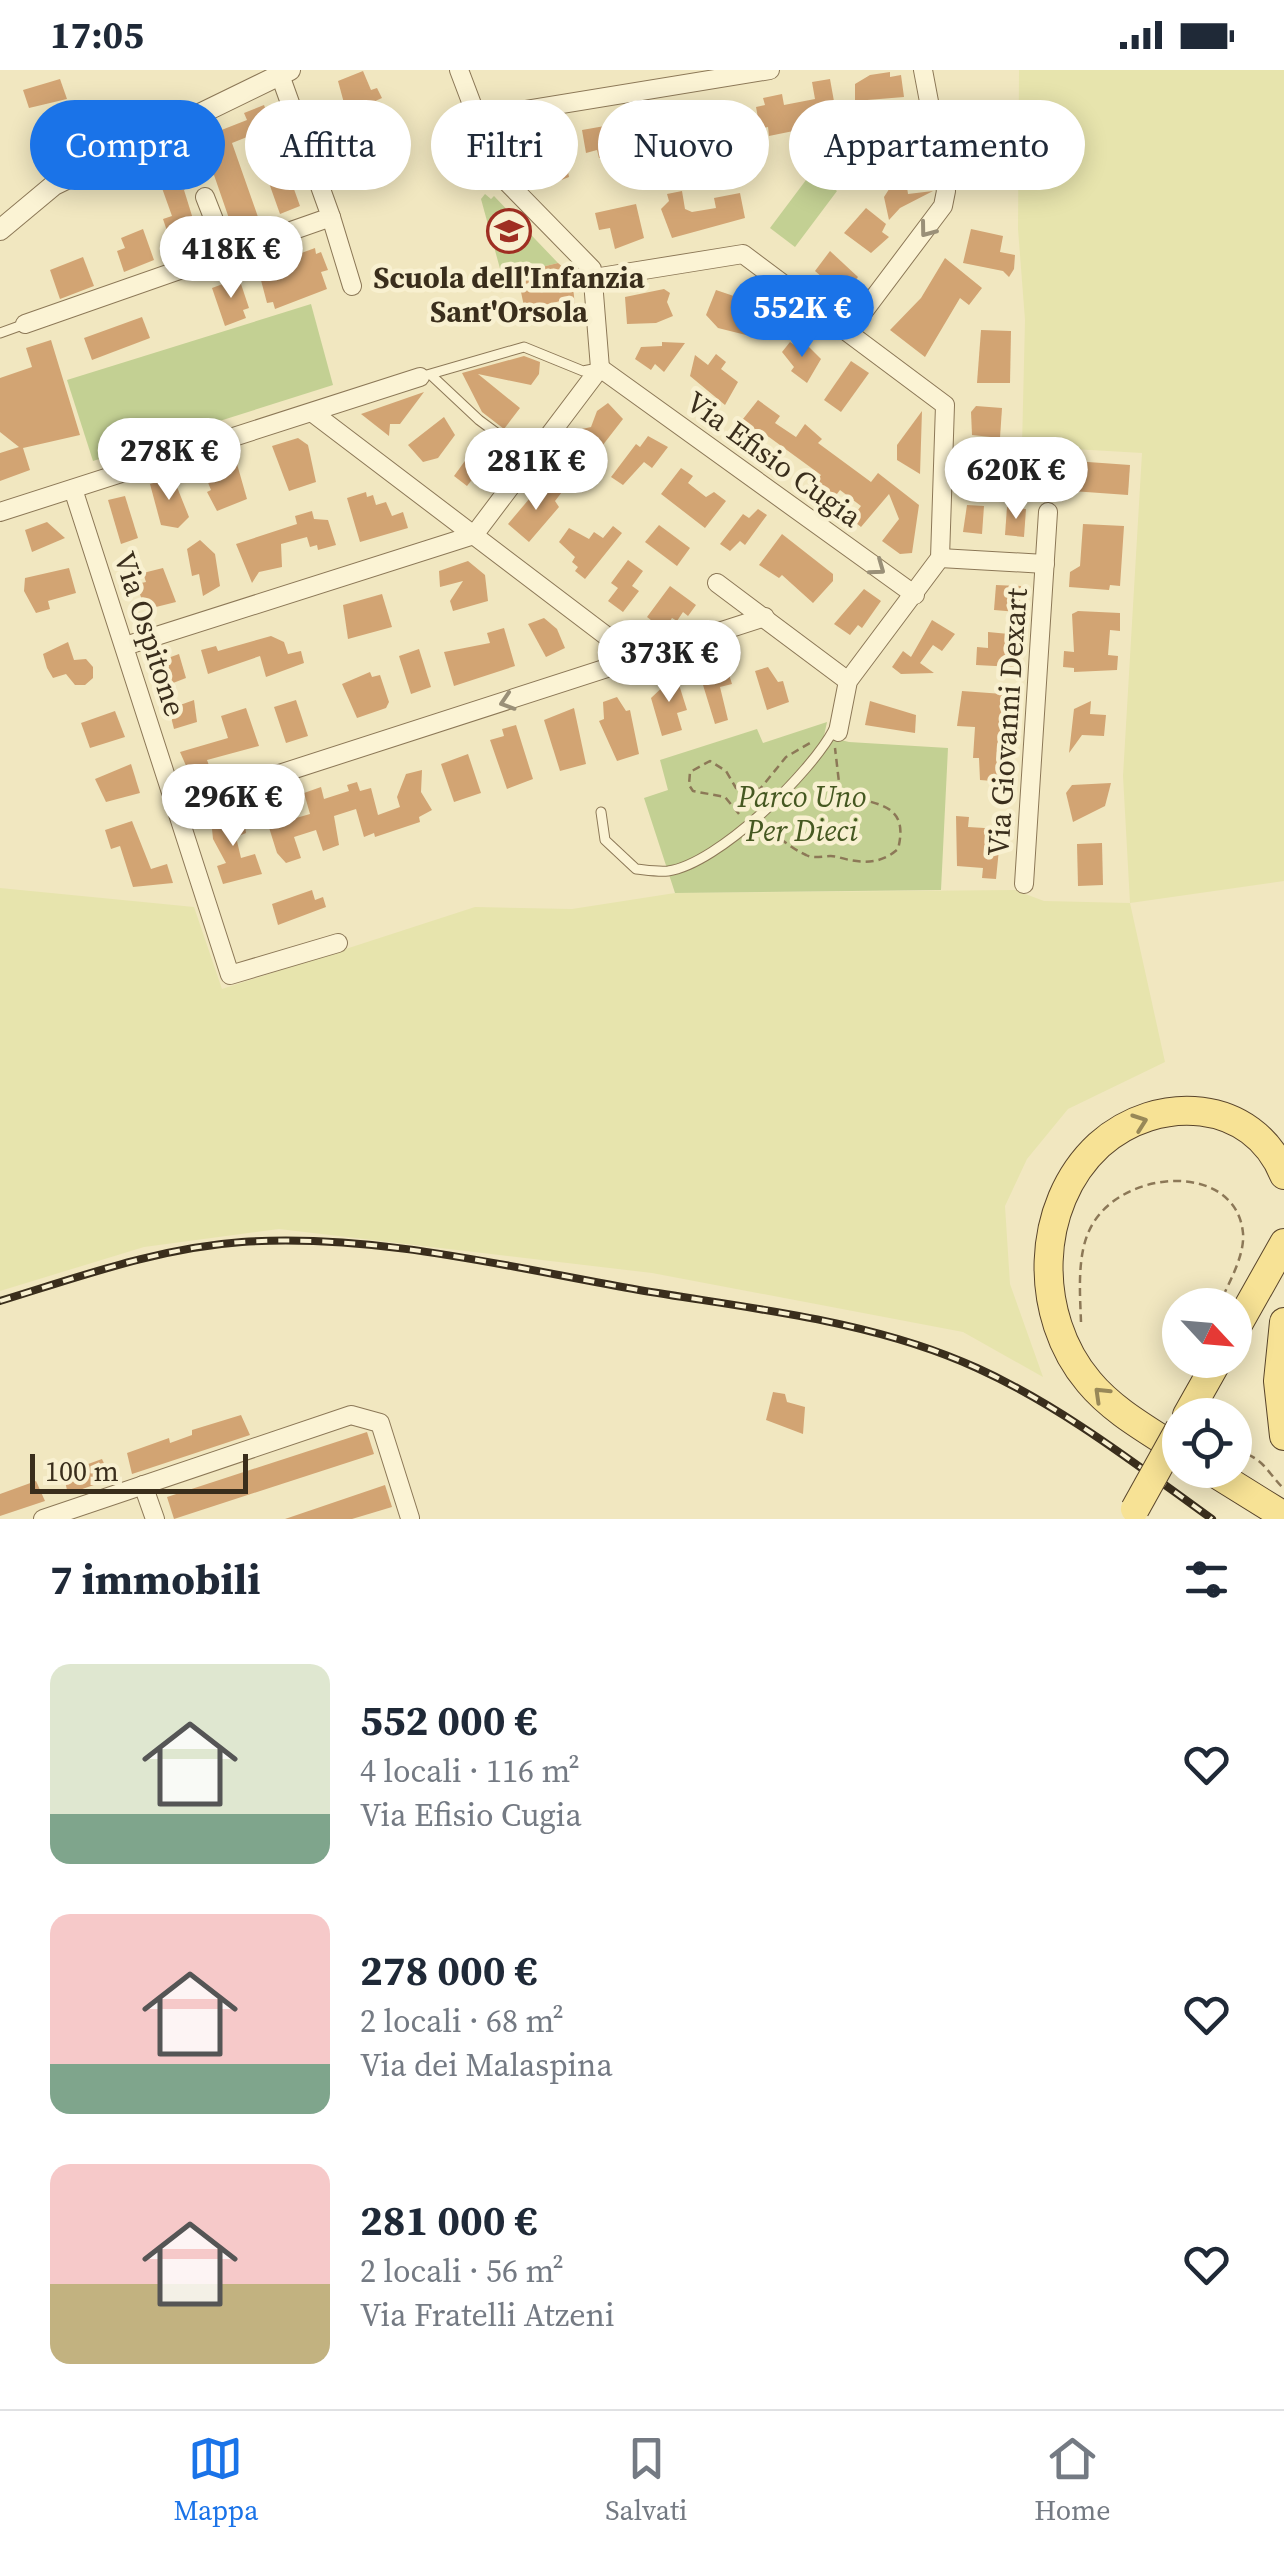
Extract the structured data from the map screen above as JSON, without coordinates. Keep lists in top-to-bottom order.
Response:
{
  "streets": {
    "street": ["Via Efisio Cugia", "Via Ospitone", "Via Giovanni Dexart"]
  },
  "parks": ["Parco Uno Per Dieci"],
  "places": {
    "school or university": ["Scuola dell'Infanzia Sant'Orsola"]
  },
  "scale_bar": "100 m",
  "north": "bottom right",
  "page": {
    "status": "17:05",
    "chip": [
      "Compra",
      "Affitta",
      "Filtri",
      "Nuovo",
      "Appartamento"
    ],
    "price": [
      "418K €",
      "552K €",
      "278K €",
      "281K €",
      "620K €",
      "373K €",
      "296K €"
    ],
    "scale": "100 m",
    "heading": "7 immobili",
    "list": [
      {
        "name": "552 000 €",
        "note": "4 locali · 116 m² · Via Efisio Cugia"
      },
      {
        "name": "278 000 €",
        "note": "2 locali · 68 m² · Via dei Malaspina"
      },
      {
        "name": "281 000 €",
        "note": "2 locali · 56 m² · Via Fratelli Atzeni"
      }
    ],
    "tabs": ["Mappa", "Salvati", "Home"]
  }
}
